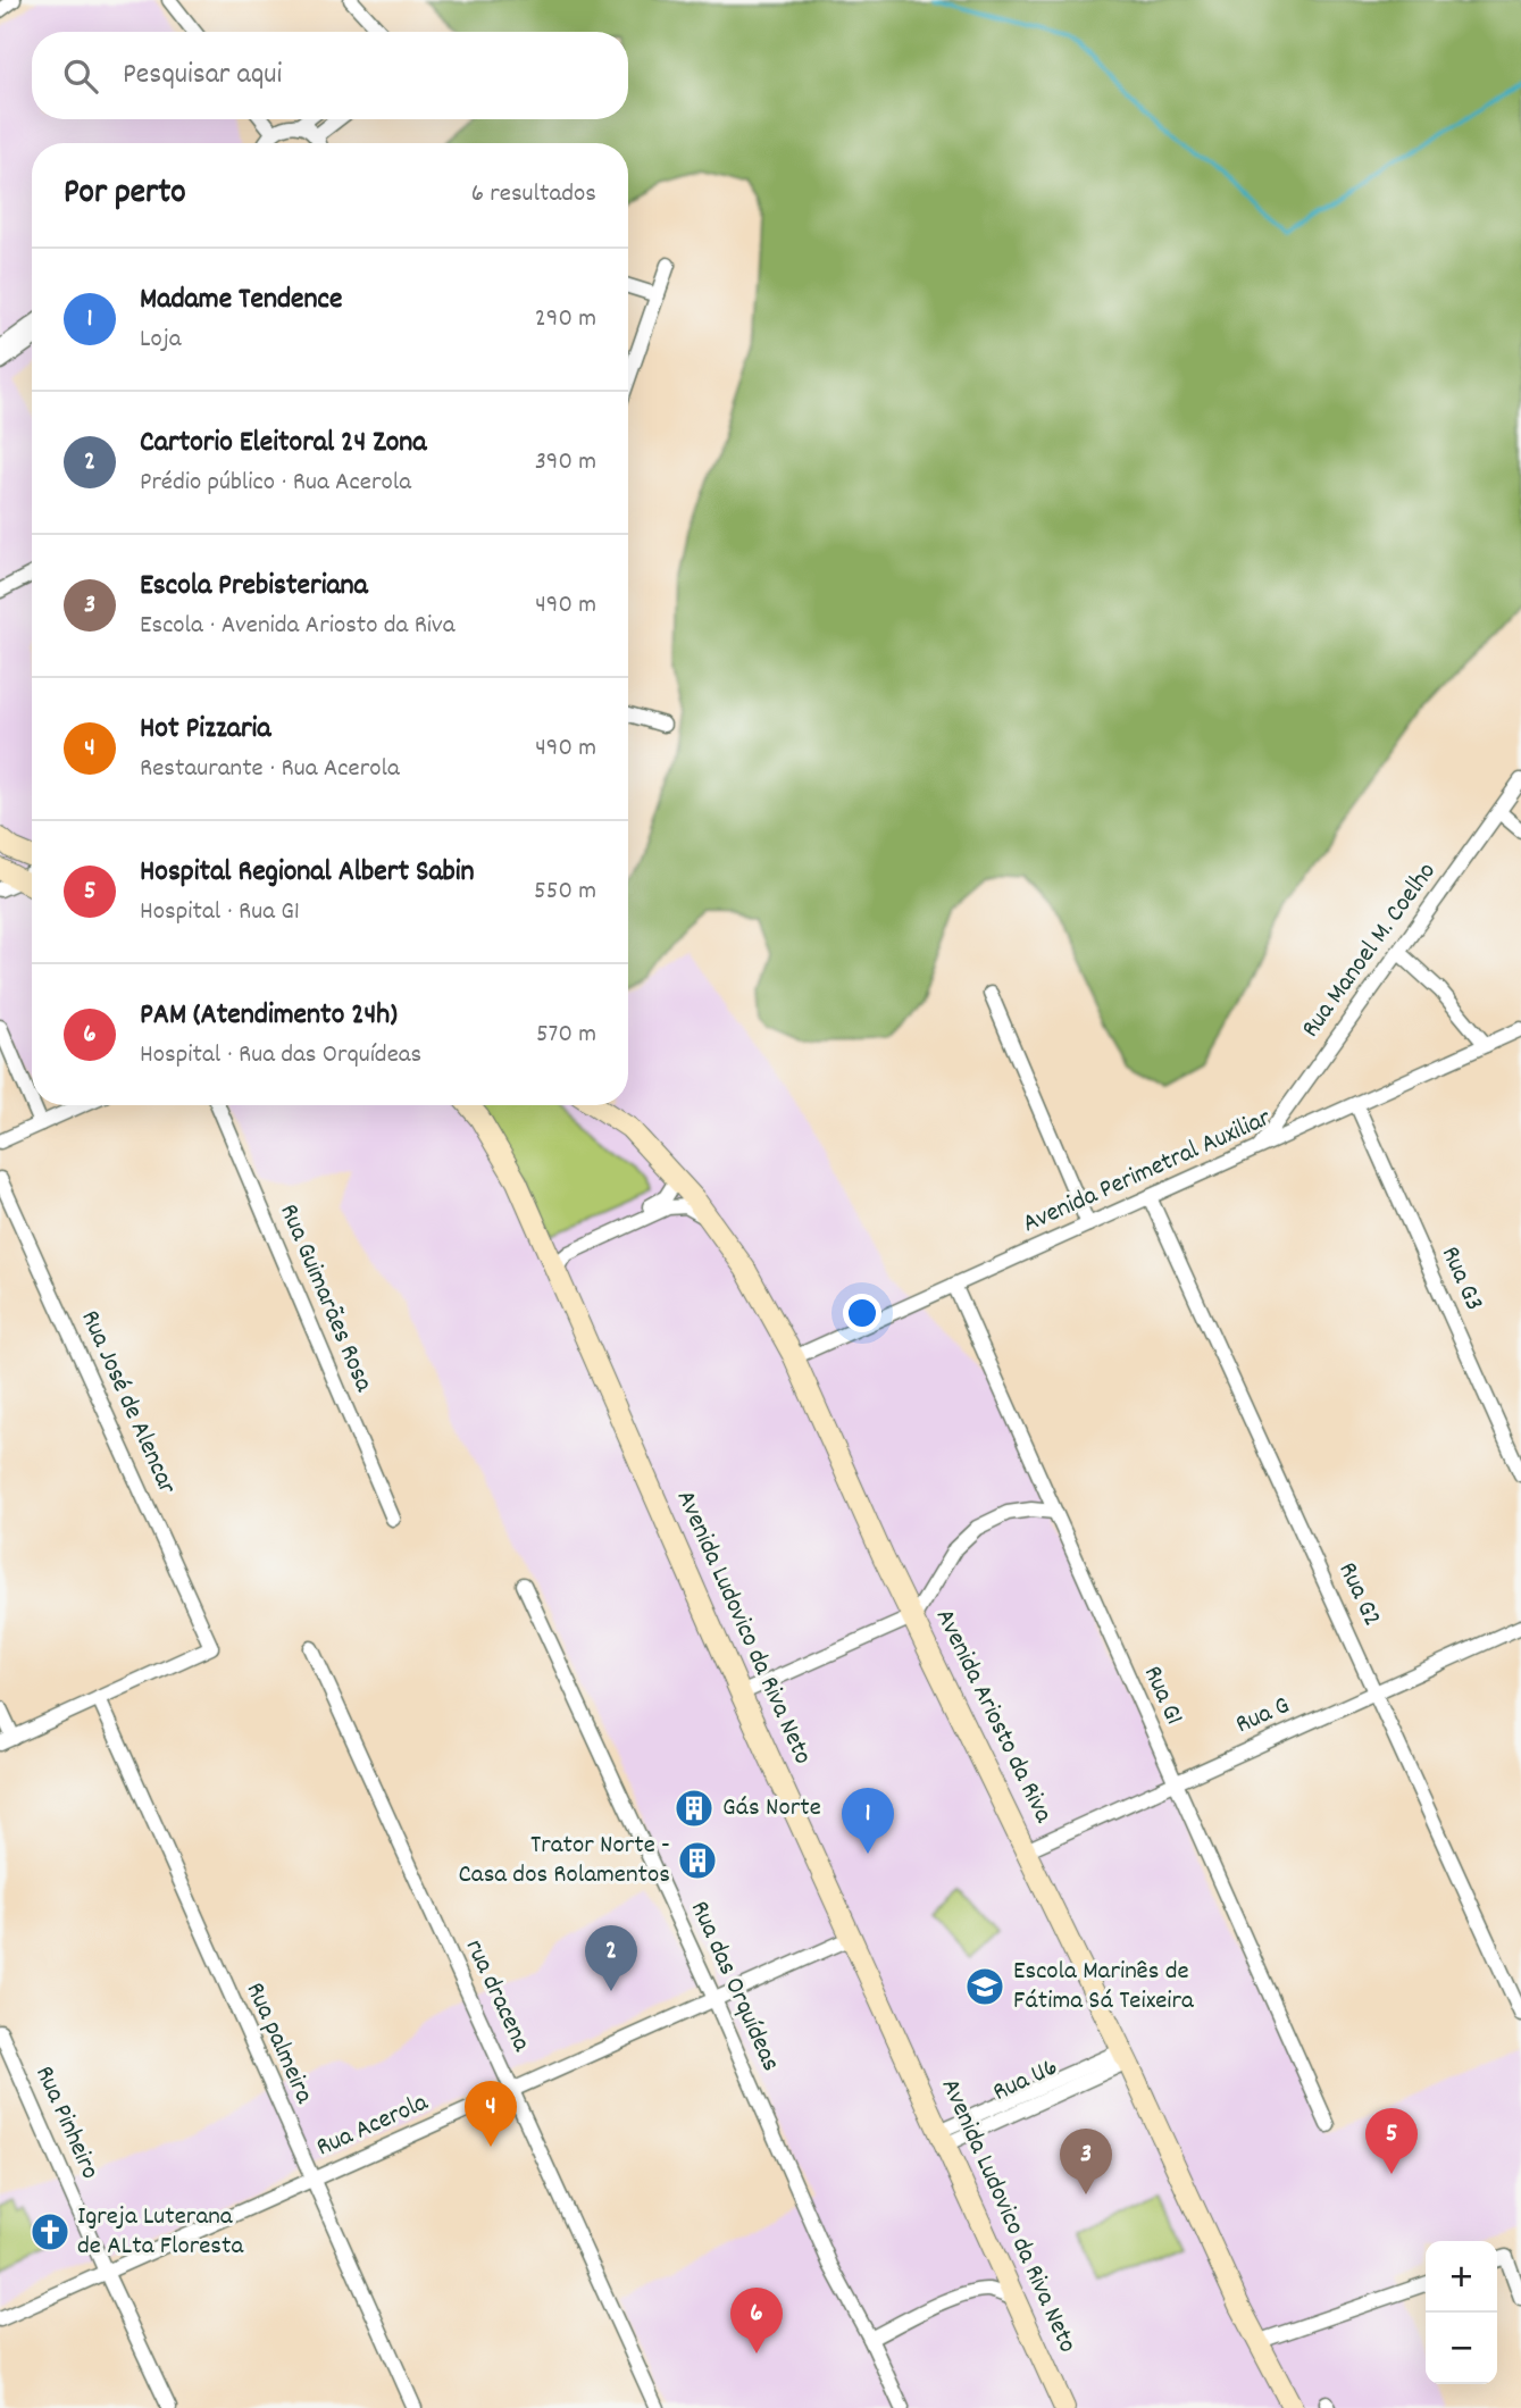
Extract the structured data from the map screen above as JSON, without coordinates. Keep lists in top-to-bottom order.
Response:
{
  "streets": {
    "street": [
      "Rua Manoel M. Coelho",
      "Avenida Perimetral Auxiliar",
      "Rua G3",
      "Rua Guimarães Rosa",
      "Rua José de Alencar",
      "Rua G2",
      "Avenida Ludovico da Riva Neto",
      "Rua G1",
      "Avenida Ariosto da Riva",
      "Rua G",
      "Rua das Orquídeas",
      "rua dracena",
      "Rua palmeira",
      "Rua U6",
      "Rua Pinheiro",
      "Rua Acerola"
    ]
  },
  "crossings": [
    ["Rua Manoel M. Coelho", "Avenida Perimetral Auxiliar"],
    ["Avenida Perimetral Auxiliar", "Rua G3"],
    ["Avenida Perimetral Auxiliar", "Rua G2"],
    ["Avenida Perimetral Auxiliar", "Rua G1"],
    ["Avenida Perimetral Auxiliar", "Avenida Ariosto da Riva"],
    ["Rua José de Alencar", "Rua palmeira"],
    ["Rua G2", "Rua G"],
    ["Avenida Ludovico da Riva Neto", "Rua U6"],
    ["Avenida Ludovico da Riva Neto", "Rua Acerola"],
    ["Rua G1", "Rua G"],
    ["Avenida Ariosto da Riva", "Rua G"],
    ["Avenida Ariosto da Riva", "Rua U6"],
    ["Rua das Orquídeas", "Rua Acerola"],
    ["rua dracena", "Rua Acerola"],
    ["Rua palmeira", "Rua Acerola"],
    ["Rua Pinheiro", "Rua Acerola"]
  ],
  "places": {
    "building": ["Gás Norte", "Trator Norte - Casa dos Rolamentos"],
    "school or university": ["Escola Marinês de Fátima Sá Teixeira"],
    "church": ["Igreja Luterana de ALta Floresta"]
  },
  "page": {
    "search": "Pesquisar aqui",
    "heading": ["Por perto", "6 resultados"],
    "list": [
      {
        "mark": "1",
        "name": "Madame Tendence",
        "note": "Loja",
        "value": "290 m"
      },
      {
        "mark": "2",
        "name": "Cartorio Eleitoral 24 Zona",
        "note": "Prédio público · Rua Acerola",
        "value": "390 m"
      },
      {
        "mark": "3",
        "name": "Escola Prebisteriana",
        "note": "Escola · Avenida Ariosto da Riva",
        "value": "490 m"
      },
      {
        "mark": "4",
        "name": "Hot Pizzaria",
        "note": "Restaurante · Rua Acerola",
        "value": "490 m"
      },
      {
        "mark": "5",
        "name": "Hospital Regional Albert Sabin",
        "note": "Hospital · Rua G1",
        "value": "550 m"
      },
      {
        "mark": "6",
        "name": "PAM (Atendimento 24h)",
        "note": "Hospital · Rua das Orquídeas",
        "value": "570 m"
      }
    ],
    "pins": [
      "1",
      "2",
      "4",
      "5",
      "3",
      "6"
    ],
    "map_buttons": ["+", "−"]
  }
}
